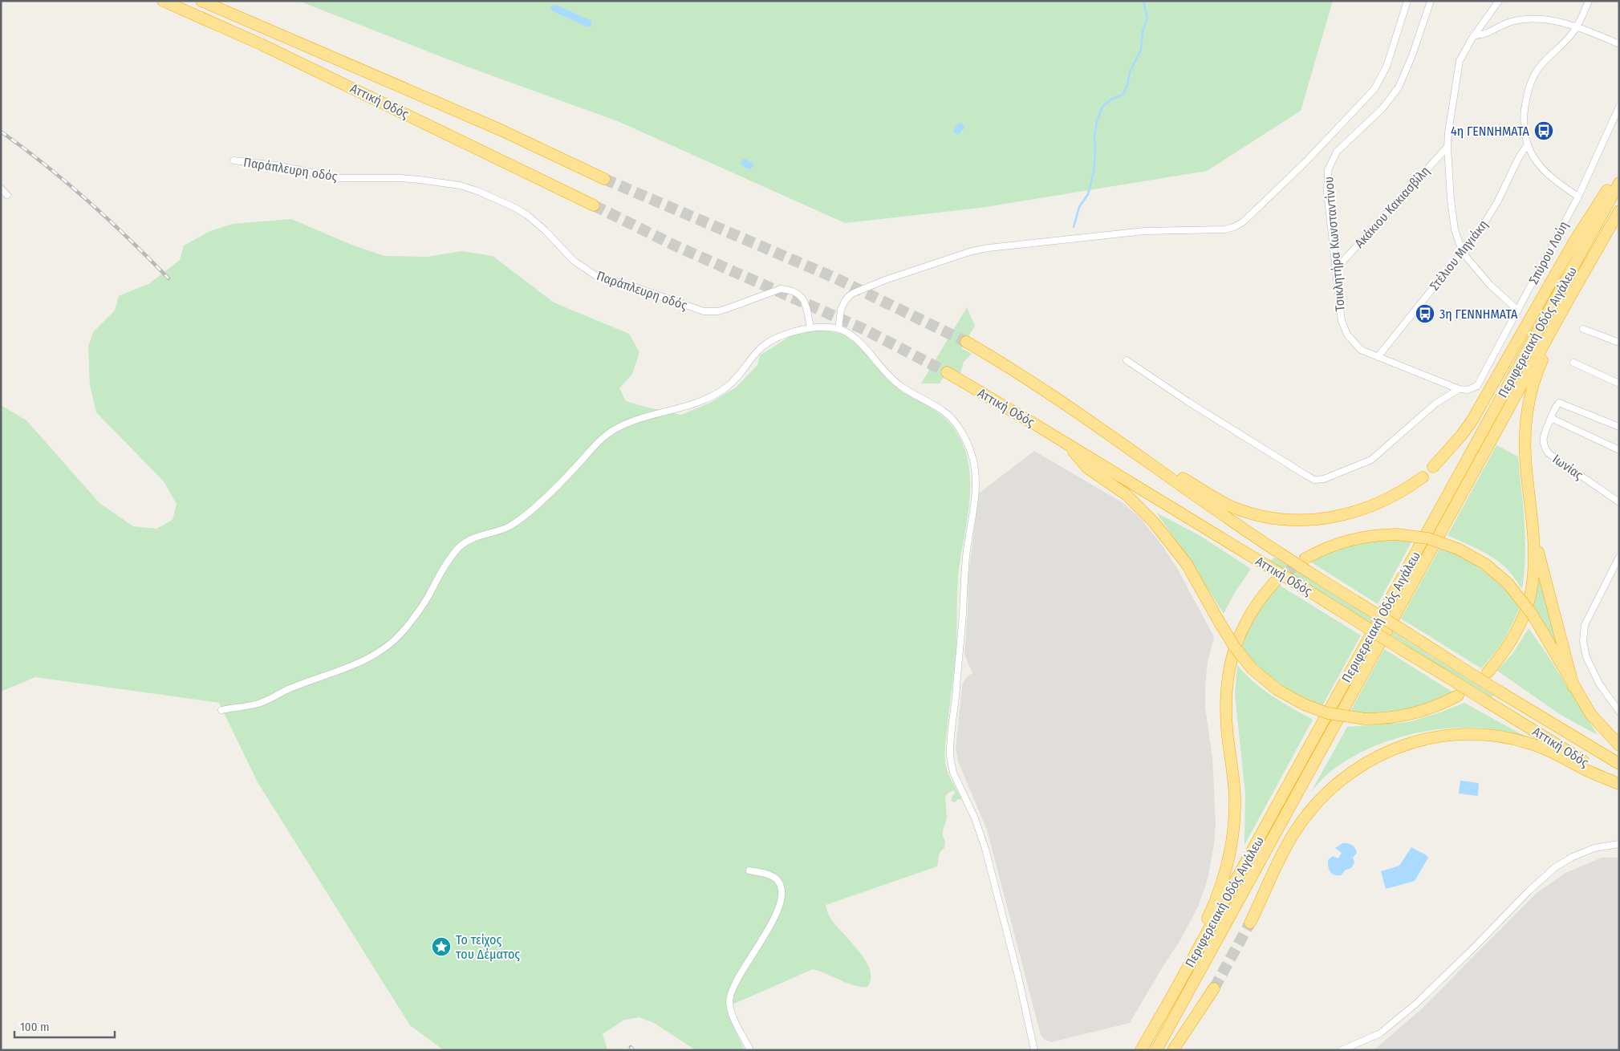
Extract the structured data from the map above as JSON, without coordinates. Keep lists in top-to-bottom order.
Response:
{
  "streets": {
    "highway": ["Αττική Οδός", "Περιφερειακή Οδός Αιγάλεω"],
    "street": [
      "Παράπλευρη οδός",
      "Ακάκιου Κακιασβίλη",
      "Τσικλητήρα Κωνσταντίνου",
      "Σπύρου Λούη",
      "Στέλιου Μηγιάκη",
      "Ιωνίας"
    ]
  },
  "crossings": [
    ["Ακάκιου Κακιασβίλη", "Τσικλητήρα Κωνσταντίνου"],
    ["Τσικλητήρα Κωνσταντίνου", "Σπύρου Λούη"],
    ["Τσικλητήρα Κωνσταντίνου", "Στέλιου Μηγιάκη"]
  ],
  "places": {
    "bus stop": ["4η ΓΕΝΝΗΜΑΤΑ", "3η ΓΕΝΝΗΜΑΤΑ"],
    "place": ["Το τείχος του Δέματος"]
  },
  "scale_bar": "100 m"
}
